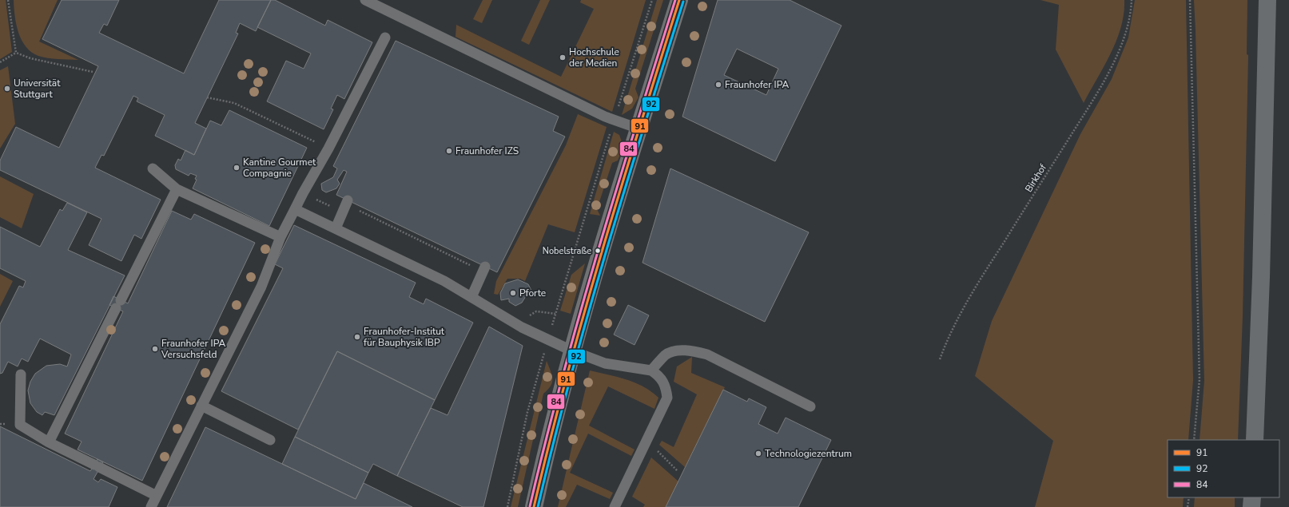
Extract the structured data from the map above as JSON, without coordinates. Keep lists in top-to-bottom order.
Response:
{
  "streets": {
    "path": ["Birkhof"]
  },
  "places": [
    "Hochschule der Medien",
    "Fraunhofer IPA",
    "Universität Stuttgart",
    "Fraunhofer IZS",
    "Kantine Gourmet Compagnie",
    "Nobelstraße",
    "Pforte",
    "Fraunhofer-Institut für Bauphysik IBP",
    "Fraunhofer IPA Versuchsfeld",
    "Technologiezentrum"
  ],
  "lines": ["transit line 91", "transit line 84", "transit line 92"],
  "legend": ["91", "92", "84"]
}
